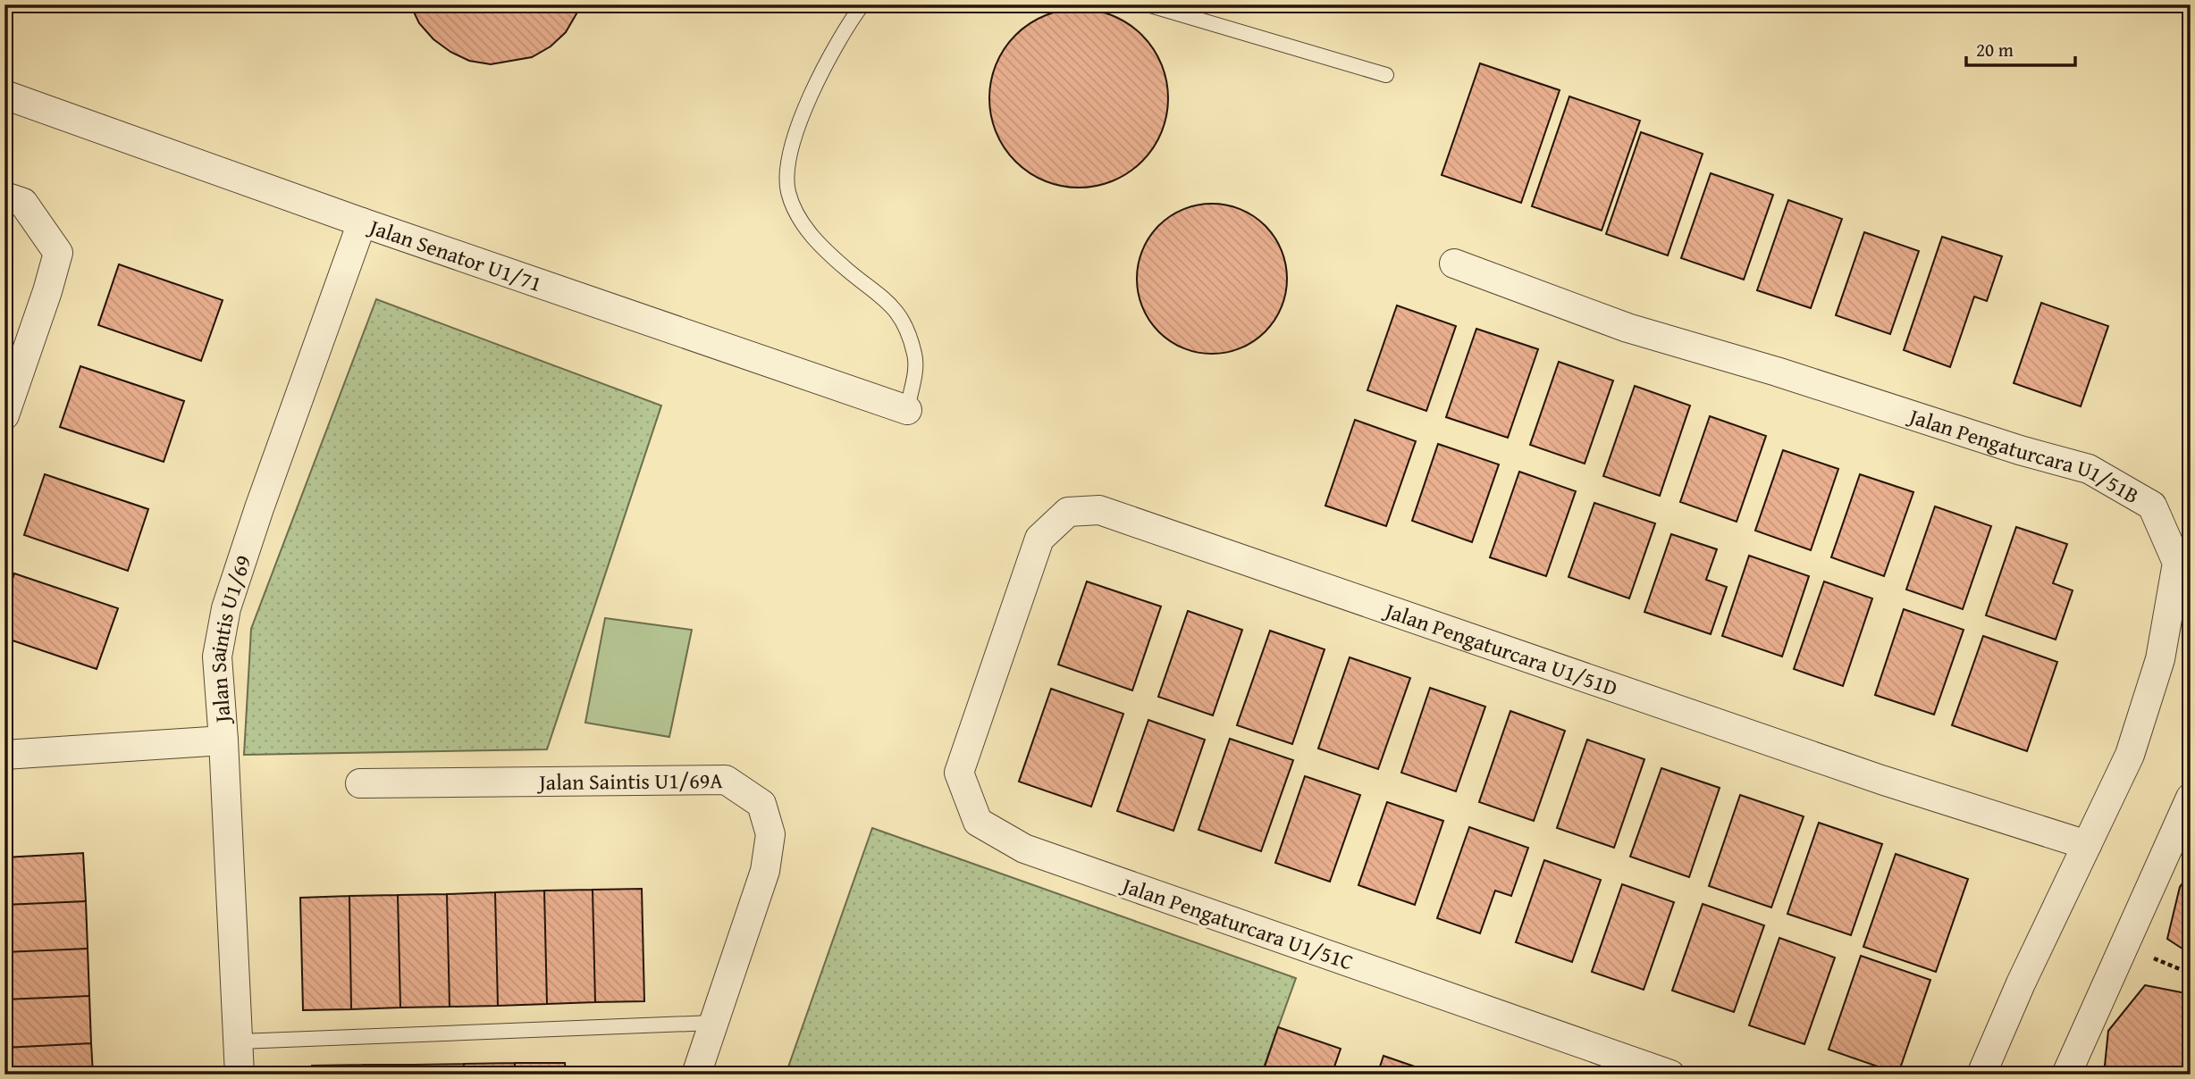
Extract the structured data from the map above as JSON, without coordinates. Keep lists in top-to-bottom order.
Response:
{
  "streets": {
    "street": [
      "Jalan Senator U1/71",
      "Jalan Pengaturcara U1/51B",
      "Jalan Saintis U1/69",
      "Jalan Pengaturcara U1/51D",
      "Jalan Saintis U1/69A",
      "Jalan Pengaturcara U1/51C"
    ]
  },
  "crossings": [
    ["Jalan Senator U1/71", "Jalan Saintis U1/69"],
    ["Jalan Pengaturcara U1/51B", "Jalan Pengaturcara U1/51D"],
    ["Jalan Pengaturcara U1/51D", "Jalan Pengaturcara U1/51C"]
  ],
  "scale_bar": "20 m"
}
